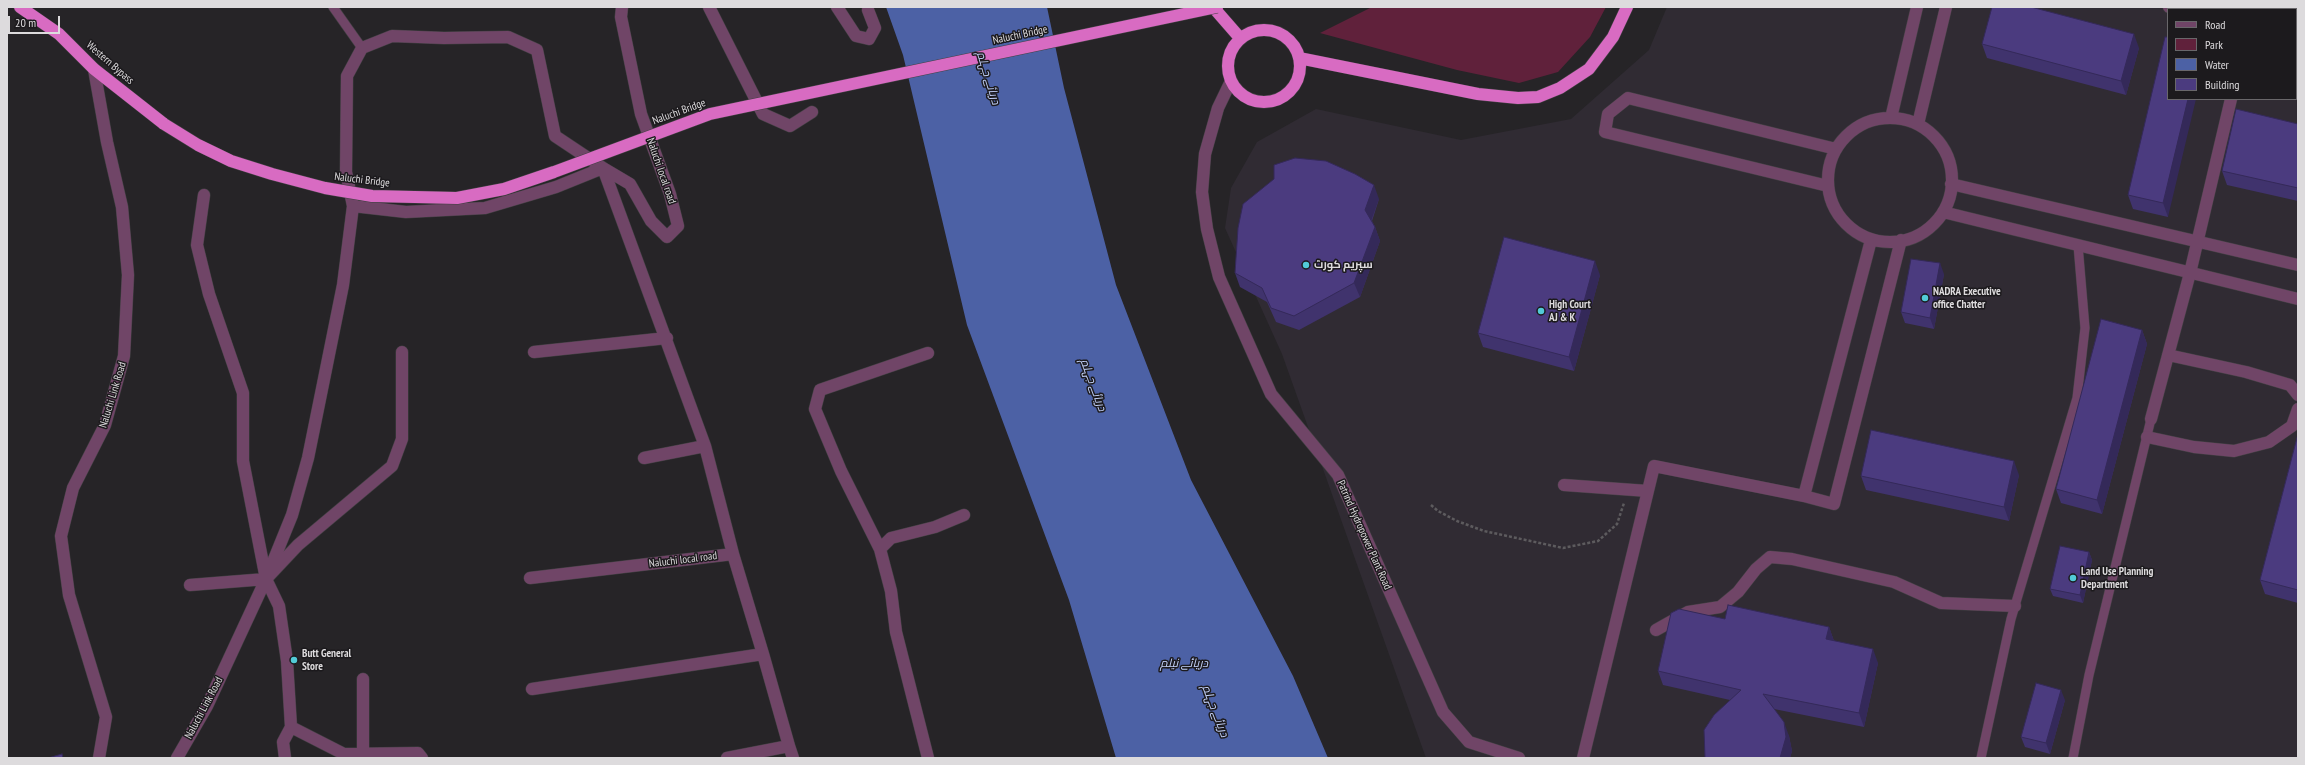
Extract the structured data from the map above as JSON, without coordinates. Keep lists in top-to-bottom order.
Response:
{
  "streets": {
    "highway": ["Naluchi Bridge", "Western Bypass"],
    "street": ["Naluchi local road", "Naluchi Link Road", "Patrind Hydropower Plant Road"]
  },
  "crossings": [
    ["Naluchi Bridge", "Western Bypass"],
    ["Western Bypass", "Naluchi Link Road"]
  ],
  "water": ["دریائے جہلم", "دریائے نیلم"],
  "places": [
    "سپریم کورٹ",
    "NADRA Executive office Chatter",
    "High Court AJ & K",
    "Land Use Planning Department",
    "Butt General Store"
  ],
  "legend": [
    "Road",
    "Park",
    "Water",
    "Building"
  ],
  "scale_bar": "20 m"
}
